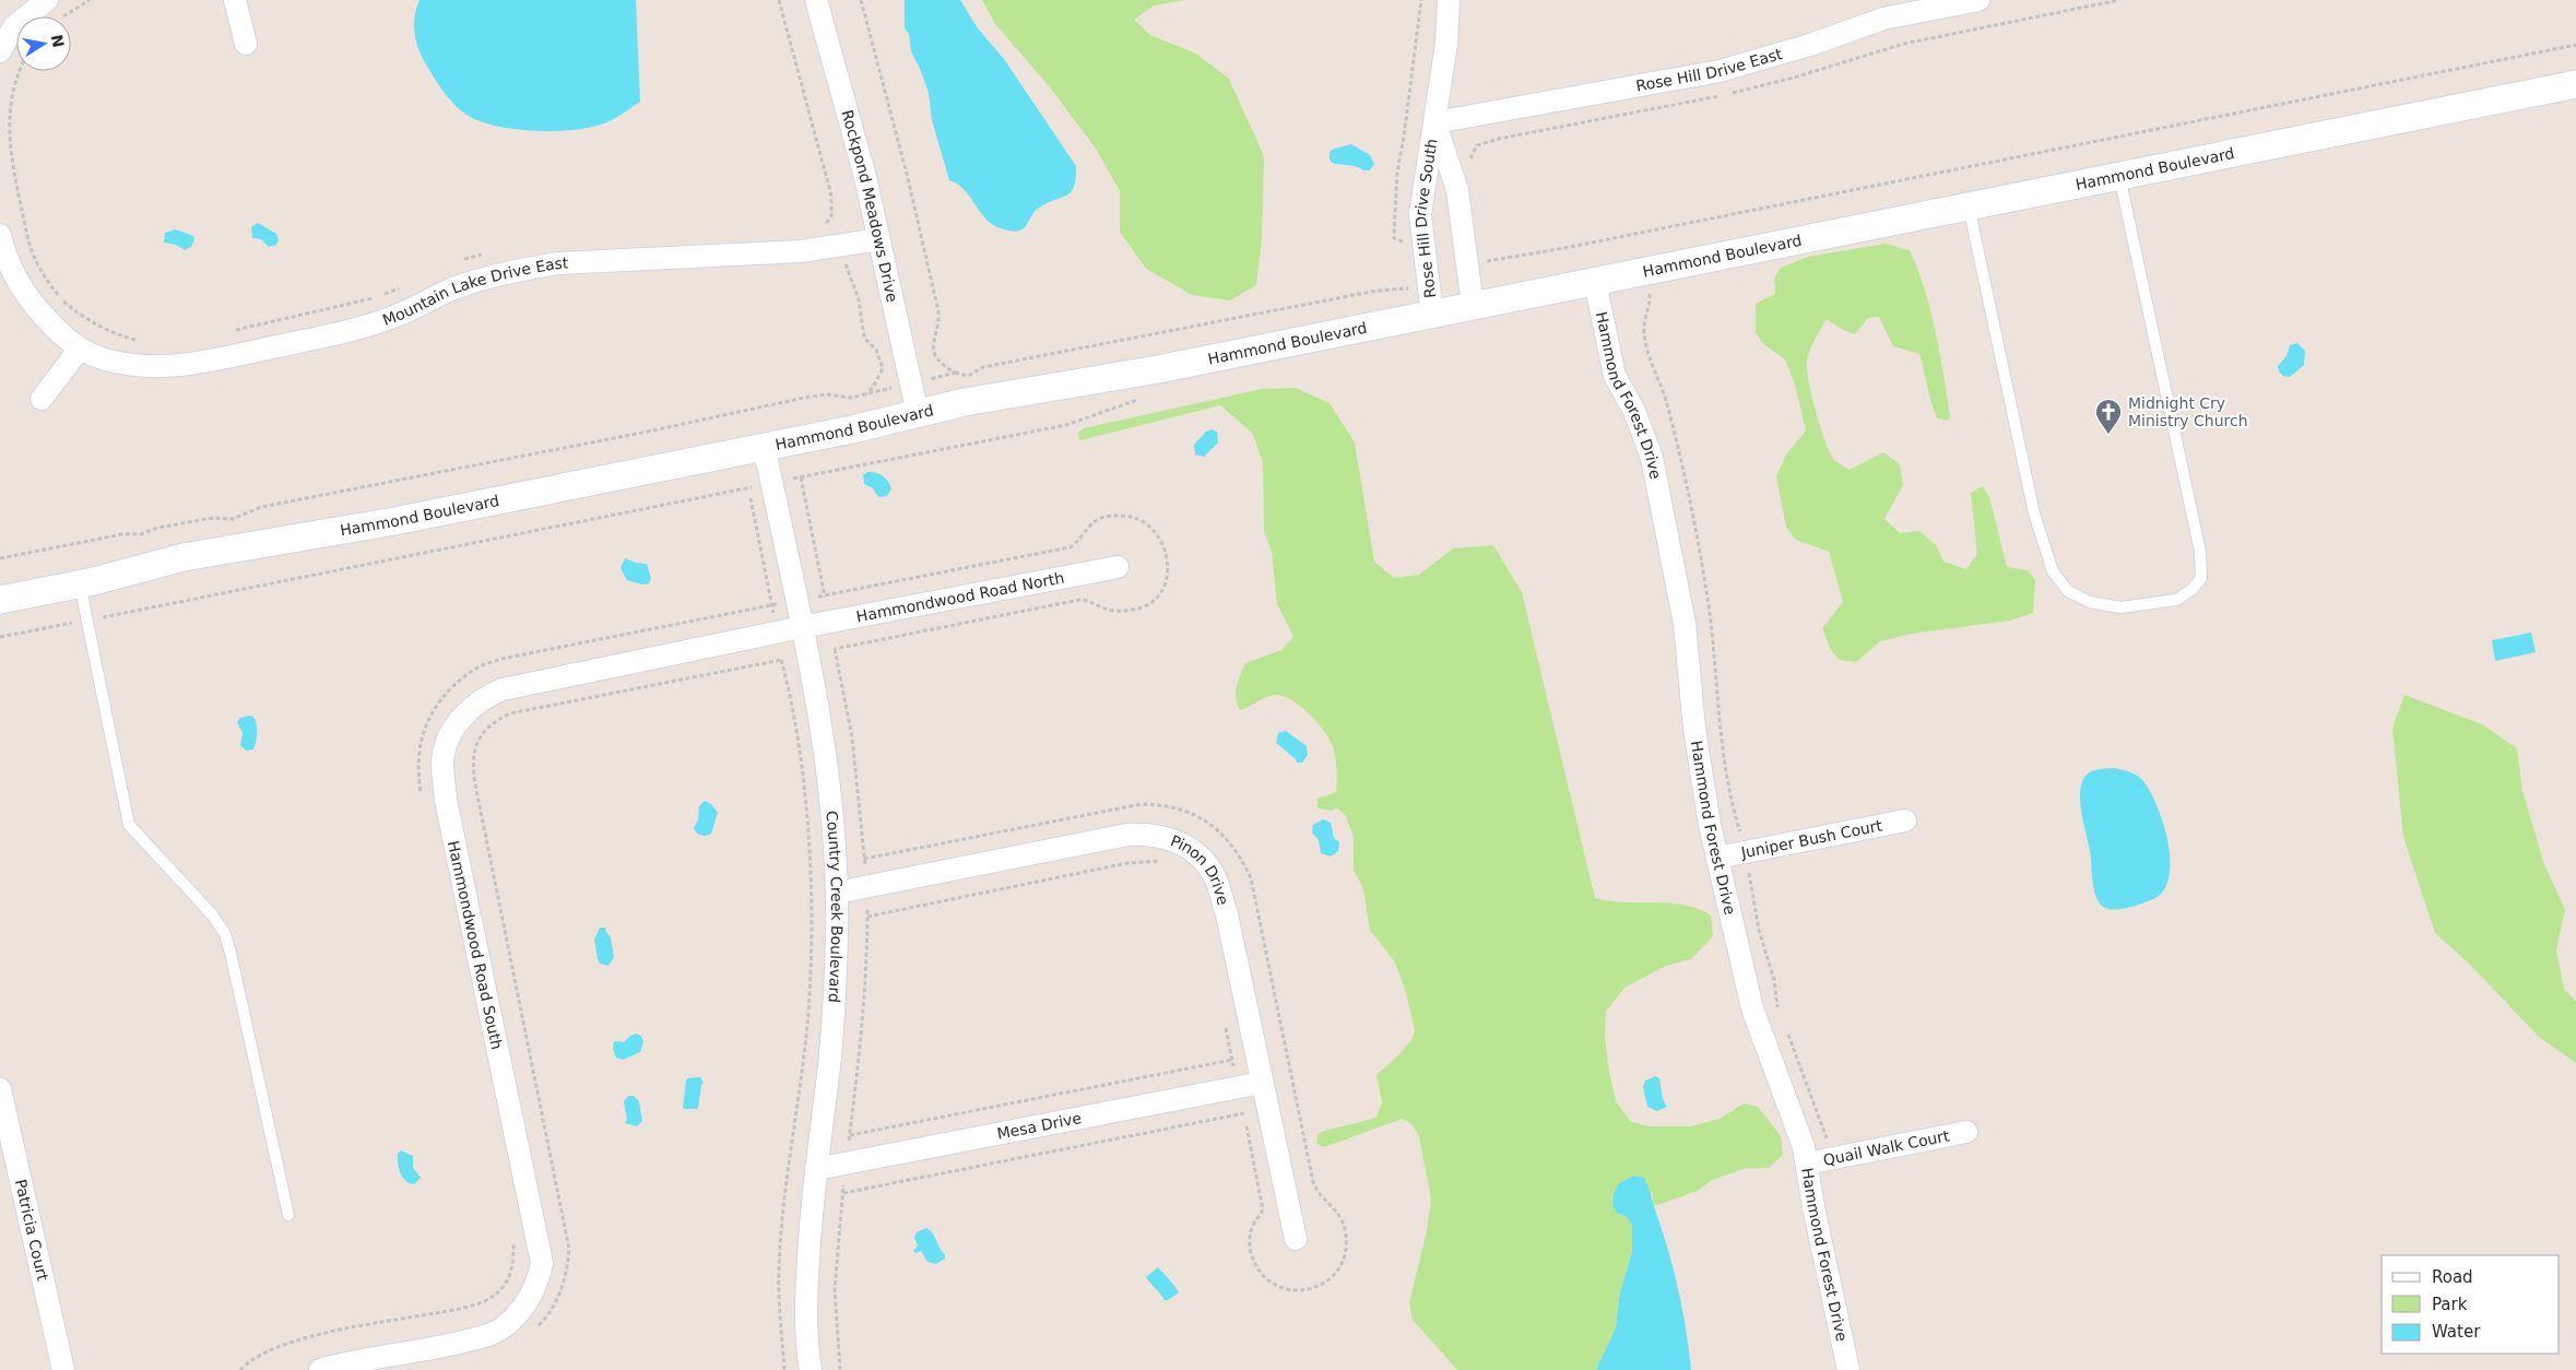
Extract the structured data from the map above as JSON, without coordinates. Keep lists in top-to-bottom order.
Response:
{
  "streets": {
    "street": [
      "Rose Hill Drive East",
      "Hammond Boulevard",
      "Rockpond Meadows Drive",
      "Rose Hill Drive South",
      "Mountain Lake Drive East",
      "Hammond Forest Drive",
      "Hammondwood Road North",
      "Juniper Bush Court",
      "Pinon Drive",
      "Country Creek Boulevard",
      "Hammondwood Road South",
      "Mesa Drive",
      "Quail Walk Court",
      "Patricia Court"
    ]
  },
  "crossings": [
    ["Rose Hill Drive East", "Rose Hill Drive South"],
    ["Hammond Boulevard", "Rockpond Meadows Drive"],
    ["Hammond Boulevard", "Rose Hill Drive South"],
    ["Hammond Boulevard", "Hammond Forest Drive"],
    ["Hammond Boulevard", "Country Creek Boulevard"],
    ["Rockpond Meadows Drive", "Mountain Lake Drive East"],
    ["Hammond Forest Drive", "Juniper Bush Court"],
    ["Hammond Forest Drive", "Quail Walk Court"],
    ["Hammondwood Road North", "Country Creek Boulevard"],
    ["Hammondwood Road North", "Hammondwood Road South"],
    ["Pinon Drive", "Country Creek Boulevard"],
    ["Pinon Drive", "Mesa Drive"],
    ["Country Creek Boulevard", "Hammondwood Road South"],
    ["Country Creek Boulevard", "Mesa Drive"]
  ],
  "places": {
    "church": ["Midnight Cry Ministry Church"]
  },
  "legend": ["Road", "Park", "Water"],
  "north": "right"
}
